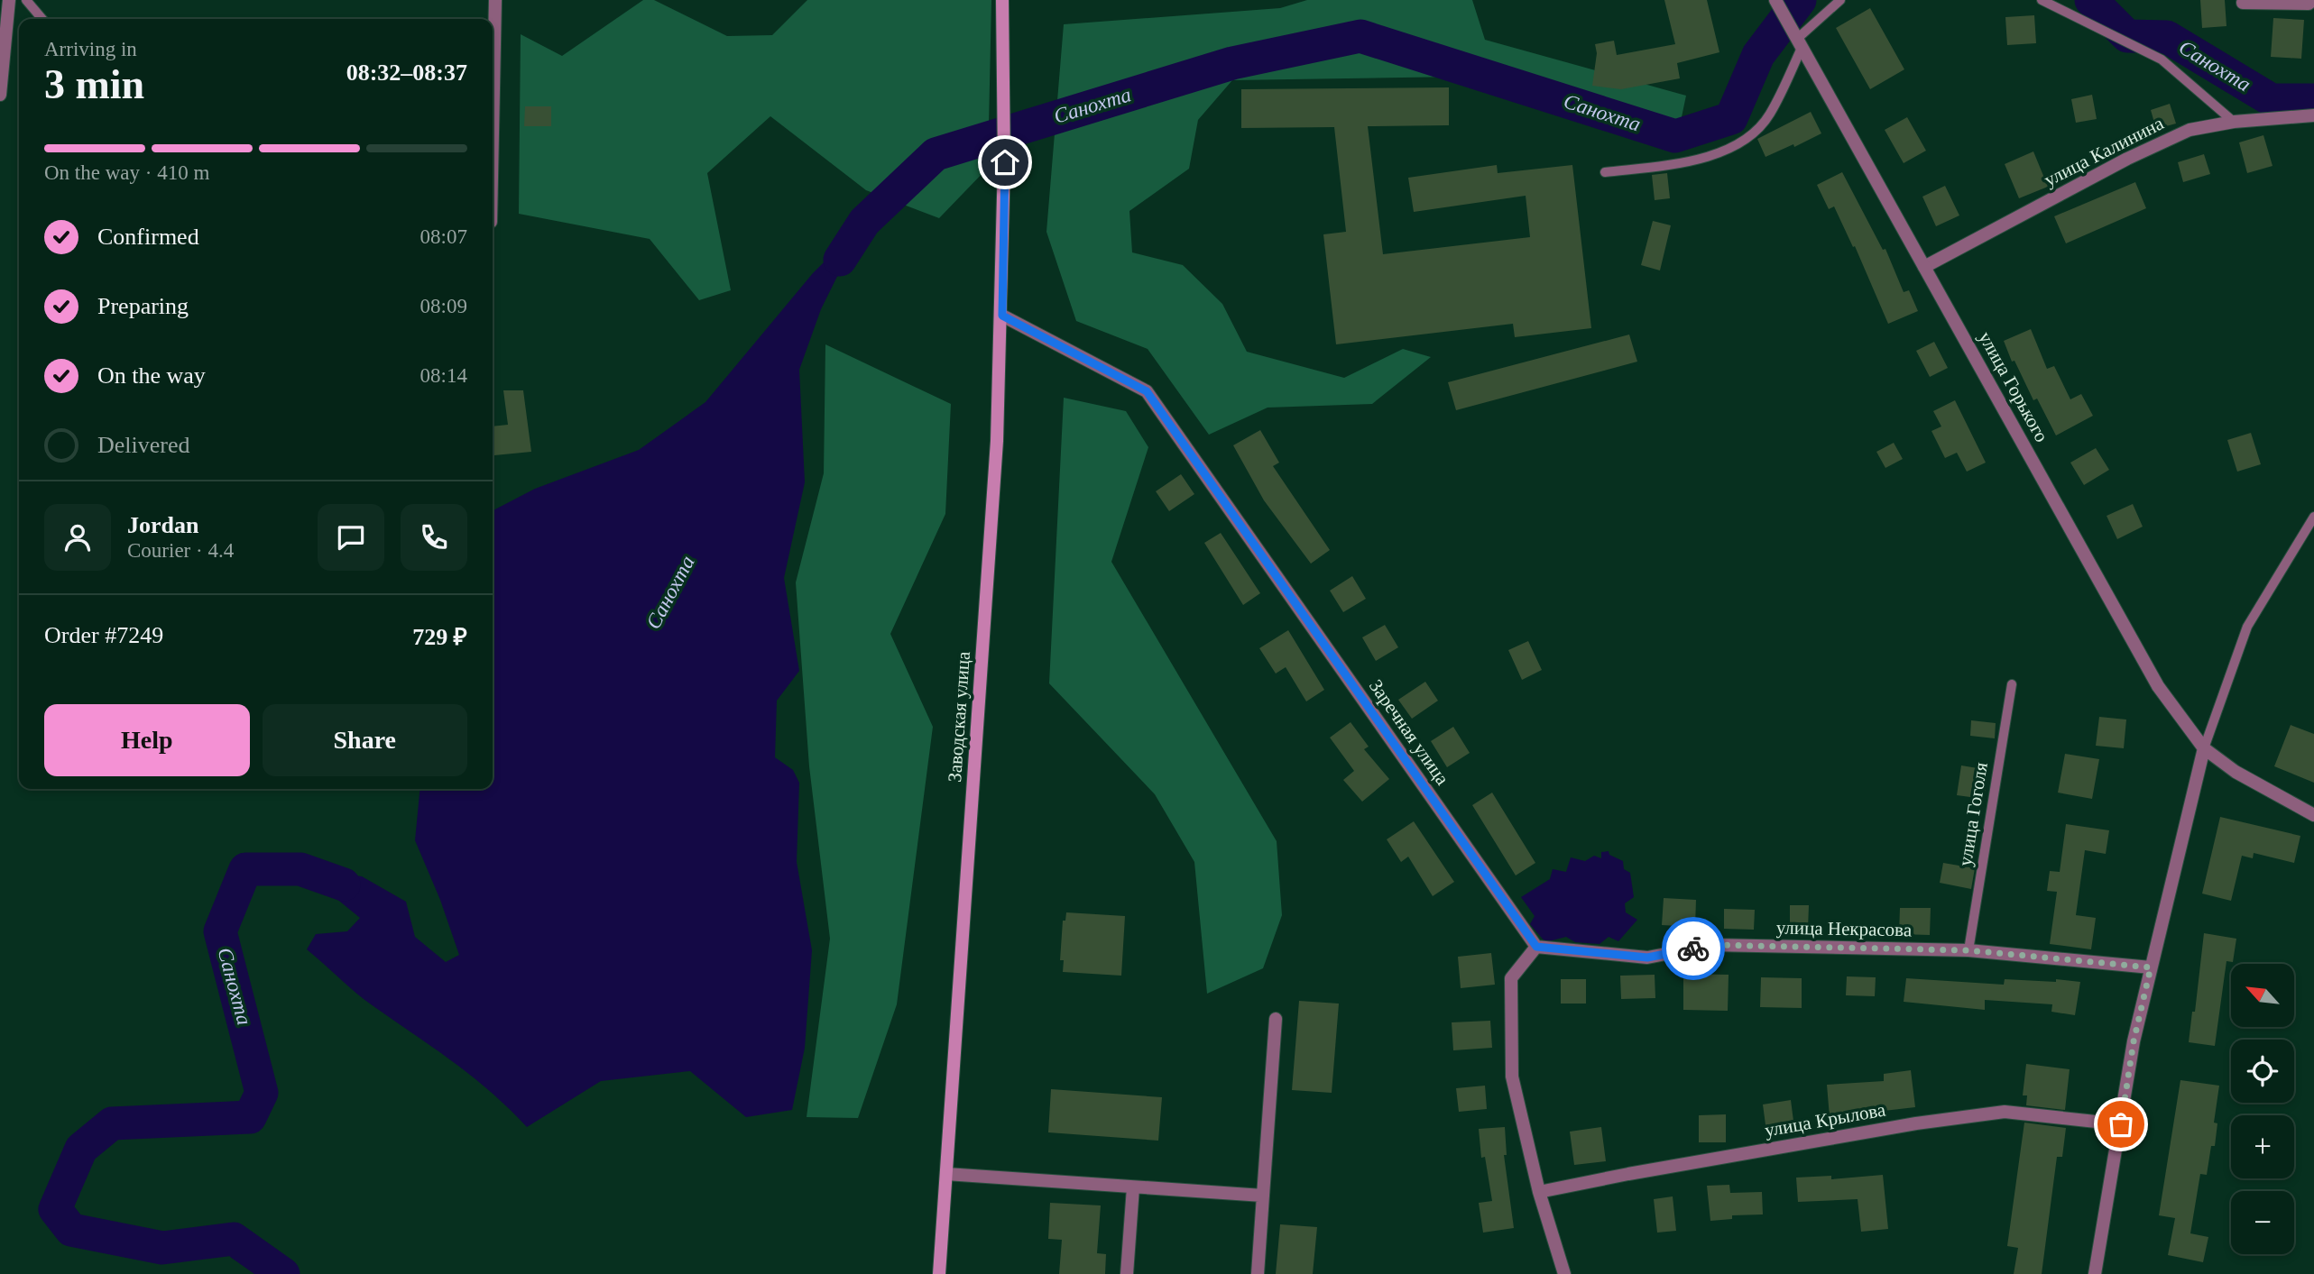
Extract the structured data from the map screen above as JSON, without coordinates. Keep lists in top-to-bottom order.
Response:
{
  "streets": {
    "main road": ["Заводская улица"],
    "street": [
      "улица Калинина",
      "улица Горького",
      "Заречная улица",
      "улица Некрасова",
      "улица Крылова"
    ],
    "lane": ["улица Гоголя"]
  },
  "crossings": [
    ["улица Калинина", "улица Горького"],
    ["Заводская улица", "Заречная улица"],
    ["Заречная улица", "улица Некрасова"],
    ["улица Гоголя", "улица Некрасова"]
  ],
  "water": ["Санохта"],
  "north": "top left",
  "page": {
    "heading": ["3 min", "Arriving in", "08:32–08:37"],
    "panel": [
      "Jordan",
      "Courier · 4.4",
      "Order #7249",
      "729 ₽"
    ],
    "bar": "On the way · 410 m",
    "list": [
      ["Confirmed", "08:07"],
      ["Preparing", "08:09"],
      ["On the way", "08:14"],
      "Delivered"
    ],
    "buttons": ["Help", "Share"],
    "map_buttons": ["+", "−"]
  }
}
